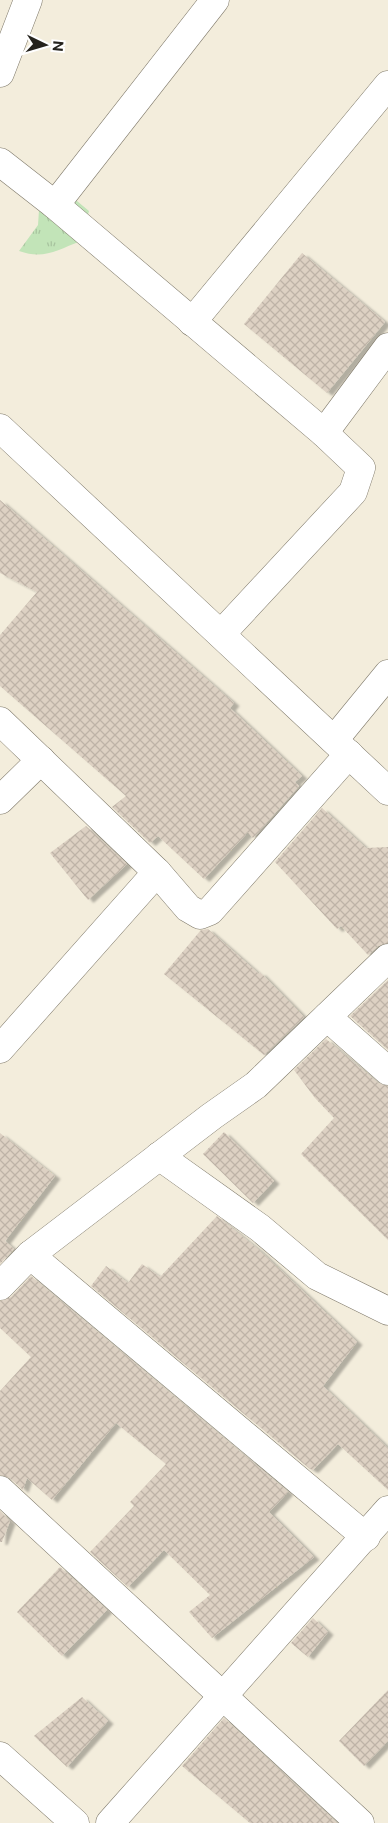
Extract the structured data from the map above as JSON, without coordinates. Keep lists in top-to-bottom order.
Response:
{
  "north": "right"
}
